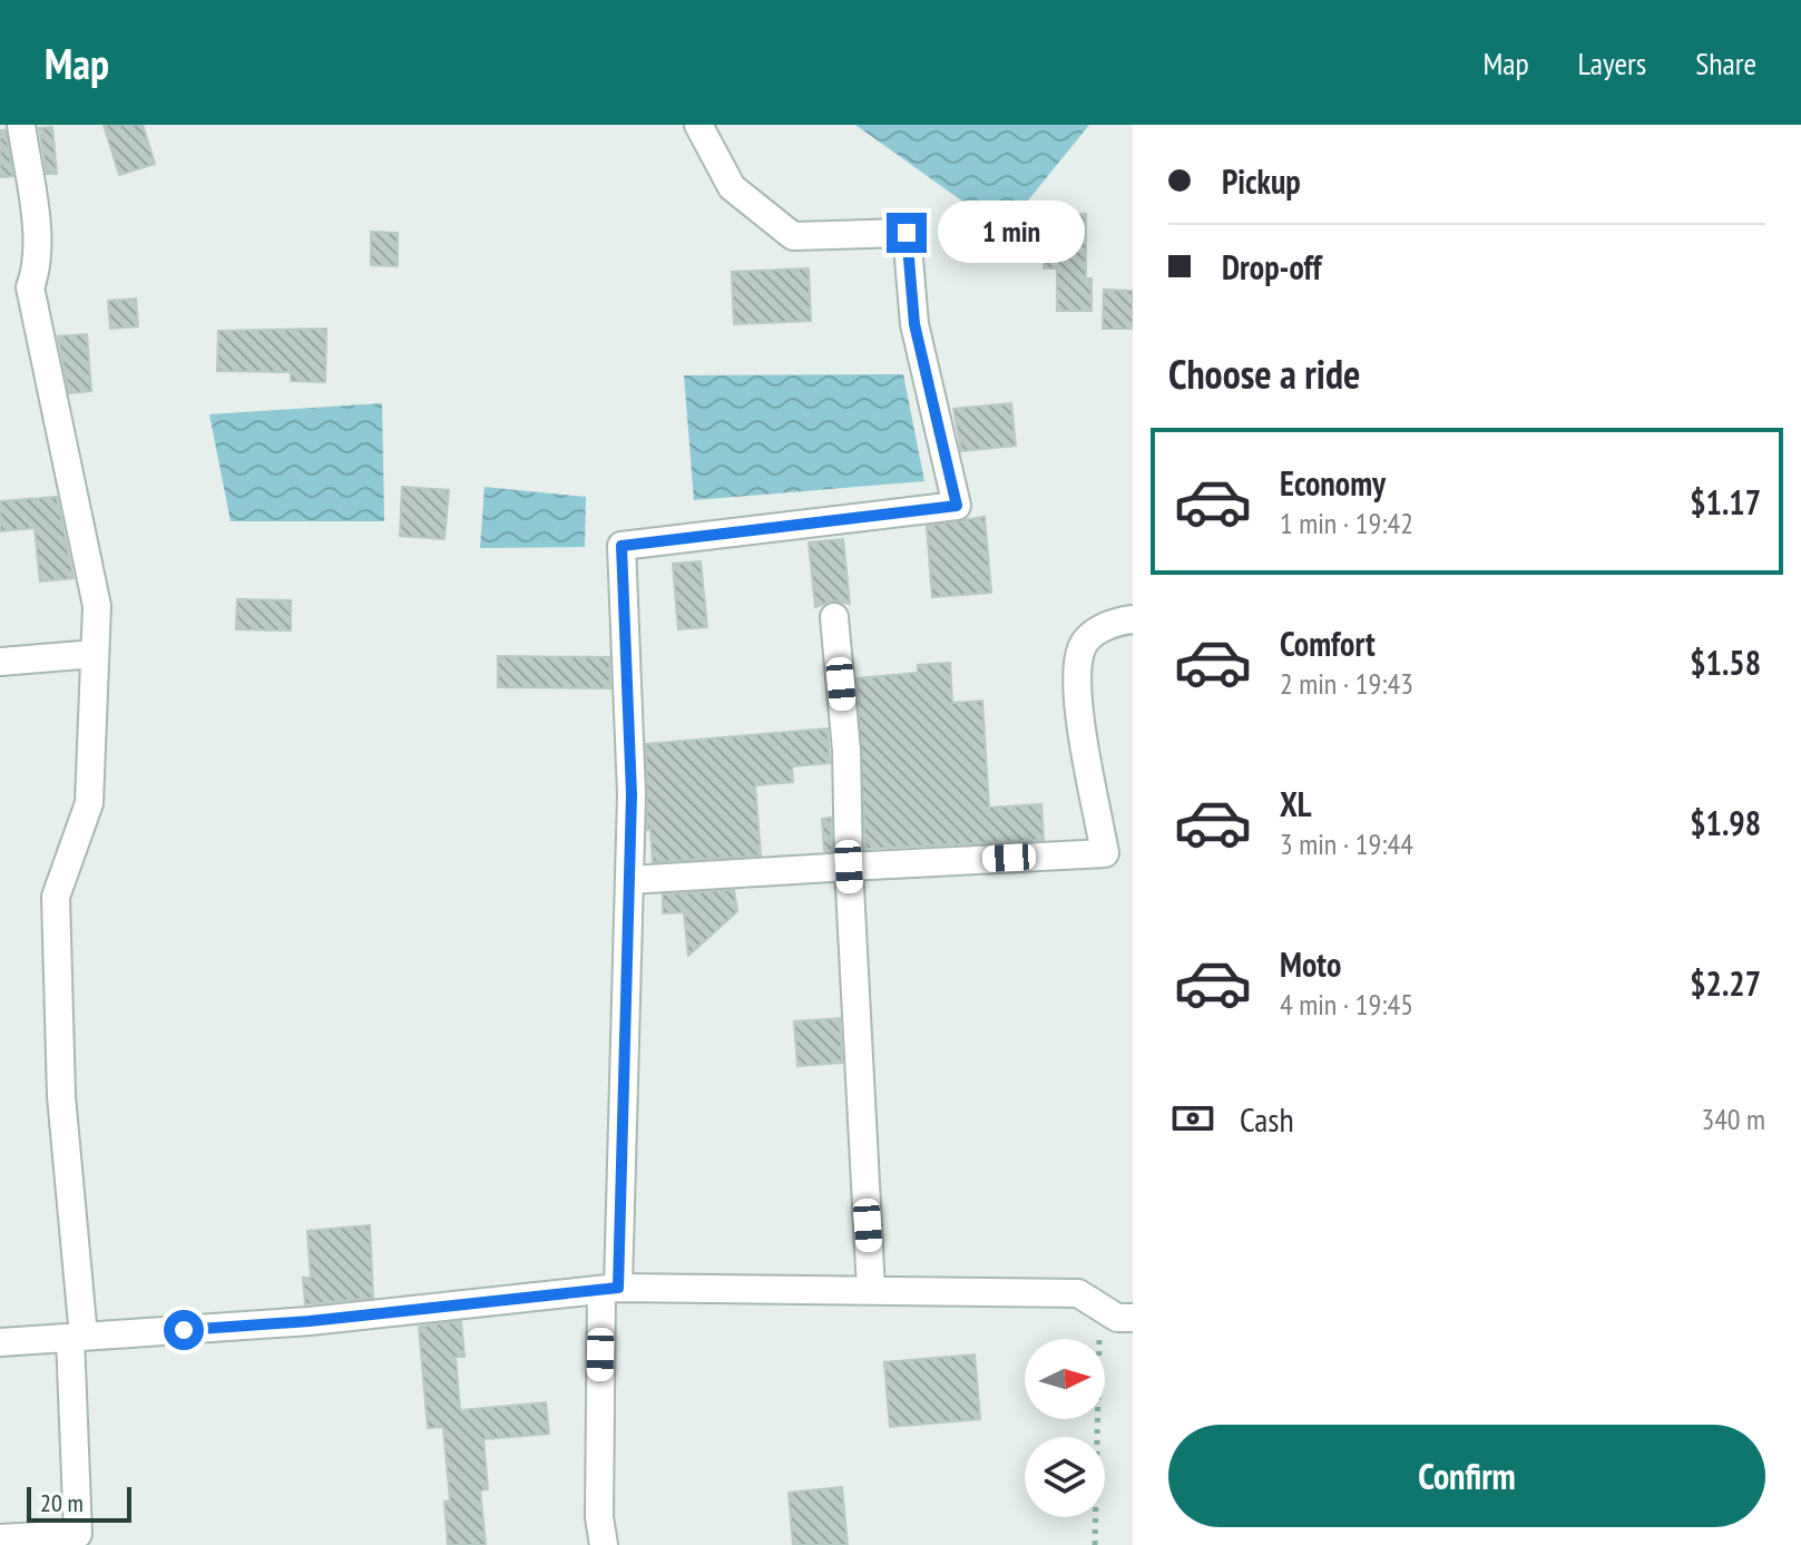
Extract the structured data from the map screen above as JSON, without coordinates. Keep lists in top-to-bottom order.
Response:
{
  "scale_bar": "20 m",
  "north": "right",
  "page": {
    "header": "Map",
    "nav": ["Map", "Layers", "Share"],
    "banner": ["Pickup", "Drop-off"],
    "bubble": "1 min",
    "heading": "Choose a ride",
    "list": [
      {
        "name": "Economy",
        "note": "1 min · 19:42",
        "value": "$1.17"
      },
      {
        "name": "Comfort",
        "note": "2 min · 19:43",
        "value": "$1.58"
      },
      {
        "name": "XL",
        "note": "3 min · 19:44",
        "value": "$1.98"
      },
      {
        "name": "Moto",
        "note": "4 min · 19:45",
        "value": "$2.27"
      }
    ],
    "pay": ["Cash", "340 m"],
    "buttons": "Confirm",
    "scale": "20 m"
  }
}
